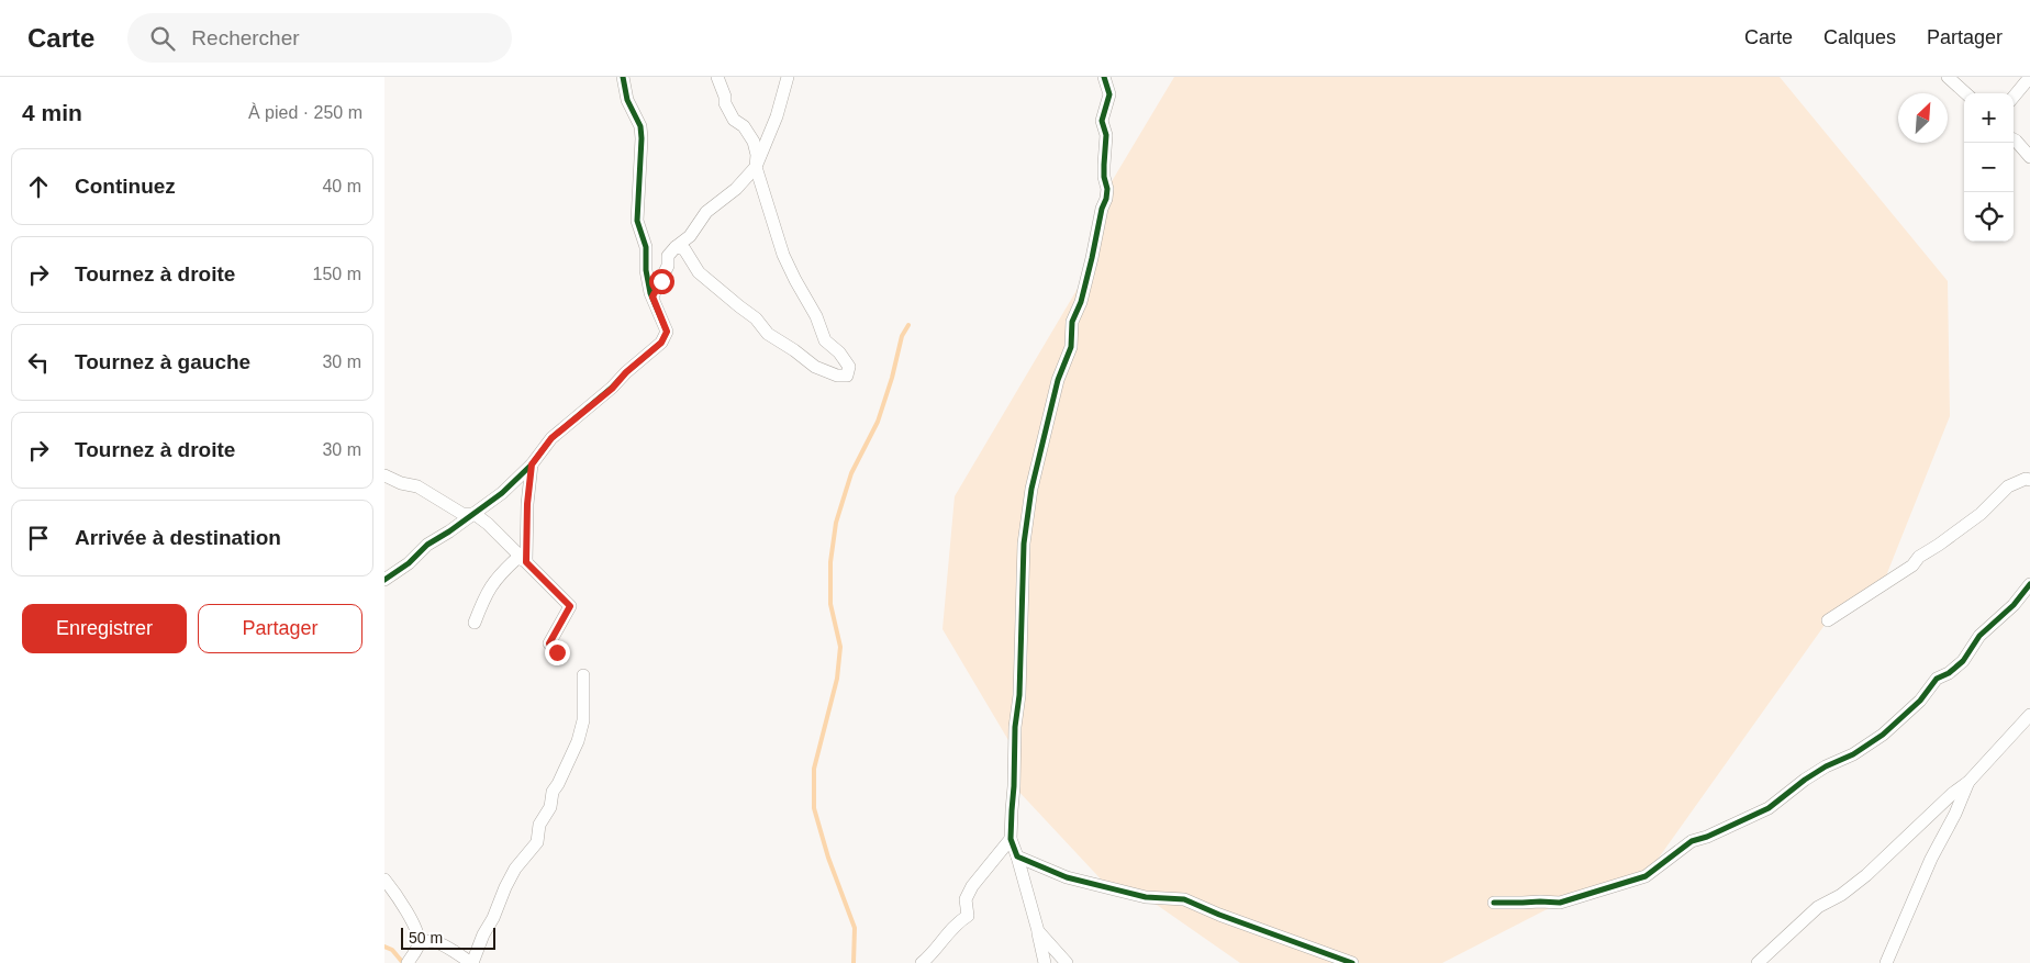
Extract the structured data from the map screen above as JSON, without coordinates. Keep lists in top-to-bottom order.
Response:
{
  "scale_bar": "50 m",
  "north": "top right",
  "page": {
    "header": "Carte",
    "search": "Rechercher",
    "nav": ["Carte", "Calques", "Partager"],
    "heading": ["4 min", "À pied · 250 m"],
    "map_buttons": ["+", "−"],
    "list": [
      ["Continuez", "40 m"],
      ["Tournez à droite", "150 m"],
      ["Tournez à gauche", "30 m"],
      ["Tournez à droite", "30 m"],
      "Arrivée à destination"
    ],
    "buttons": ["Enregistrer", "Partager"],
    "scale": "50 m"
  }
}
